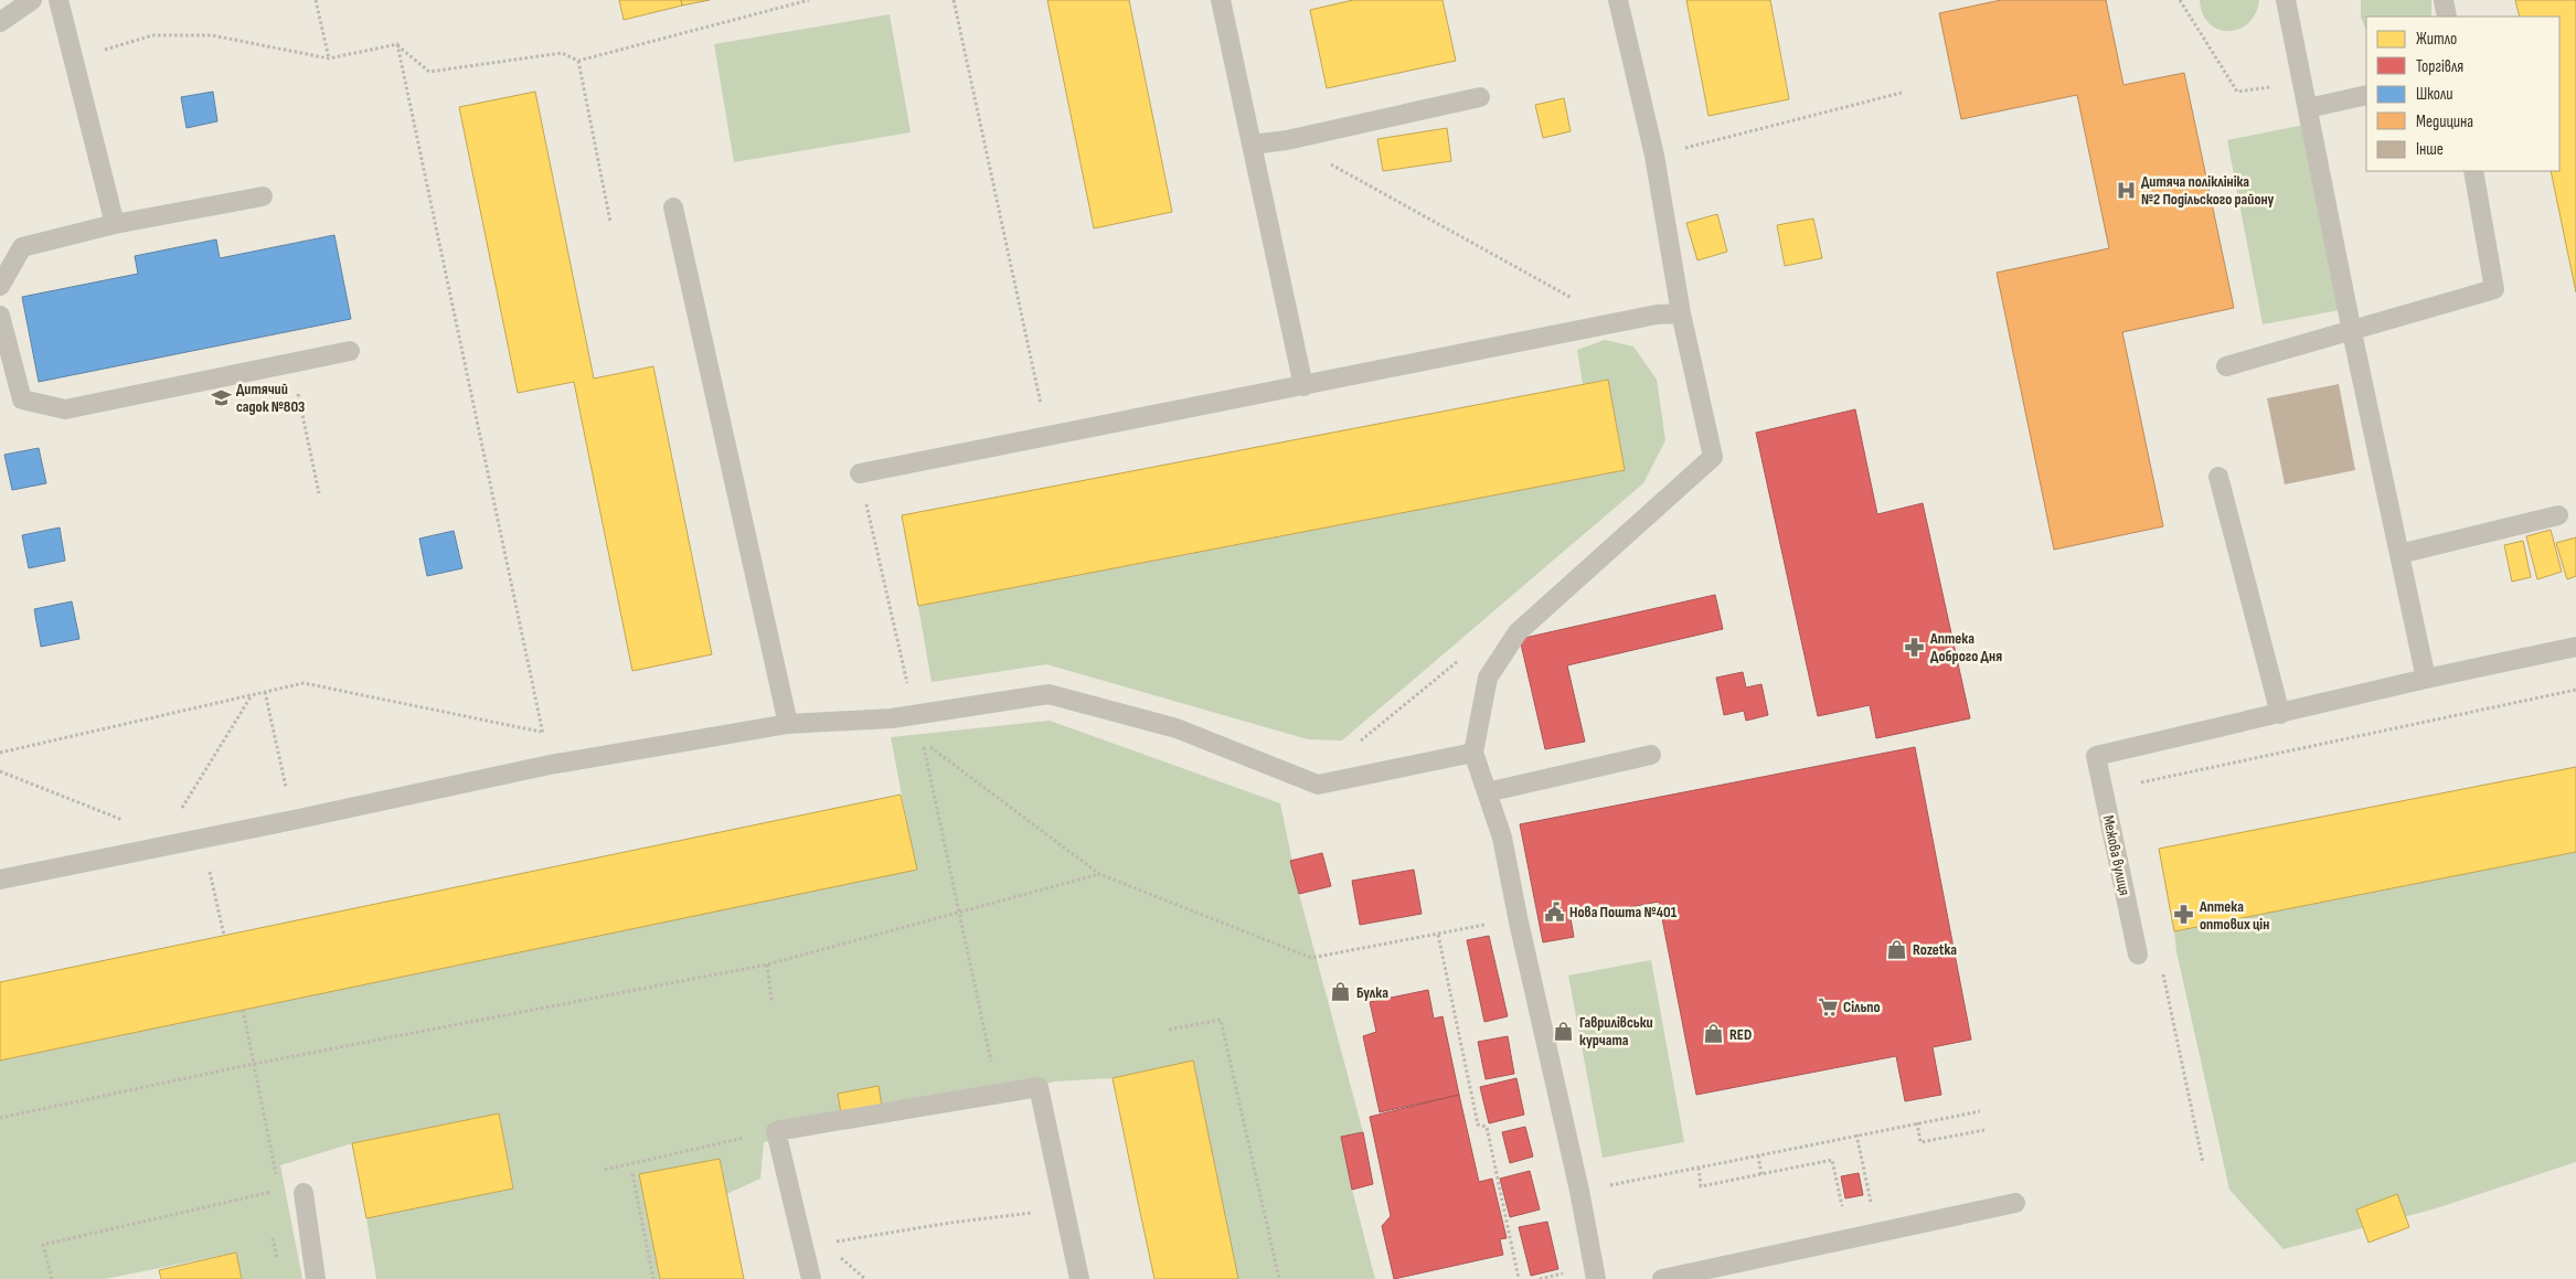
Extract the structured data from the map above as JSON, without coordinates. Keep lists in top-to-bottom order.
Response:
{
  "streets": {
    "lane": ["Межова вулиця"]
  },
  "places": {
    "hospital": ["Дитяча поліклініка №2 Подільского району"],
    "school or university": ["Дитячий садок №803"],
    "pharmacy": ["Аптека Доброго Дня", "Аптека оптових цін"],
    "public building": ["Нова Пошта №401"],
    "shop": [
      "Rozetka",
      "Булка",
      "Гаврилівськи курчата",
      "RED"
    ],
    "supermarket": ["Сільпо"]
  },
  "legend": [
    "Житло",
    "Торгівля",
    "Школи",
    "Медицина",
    "Інше"
  ]
}
